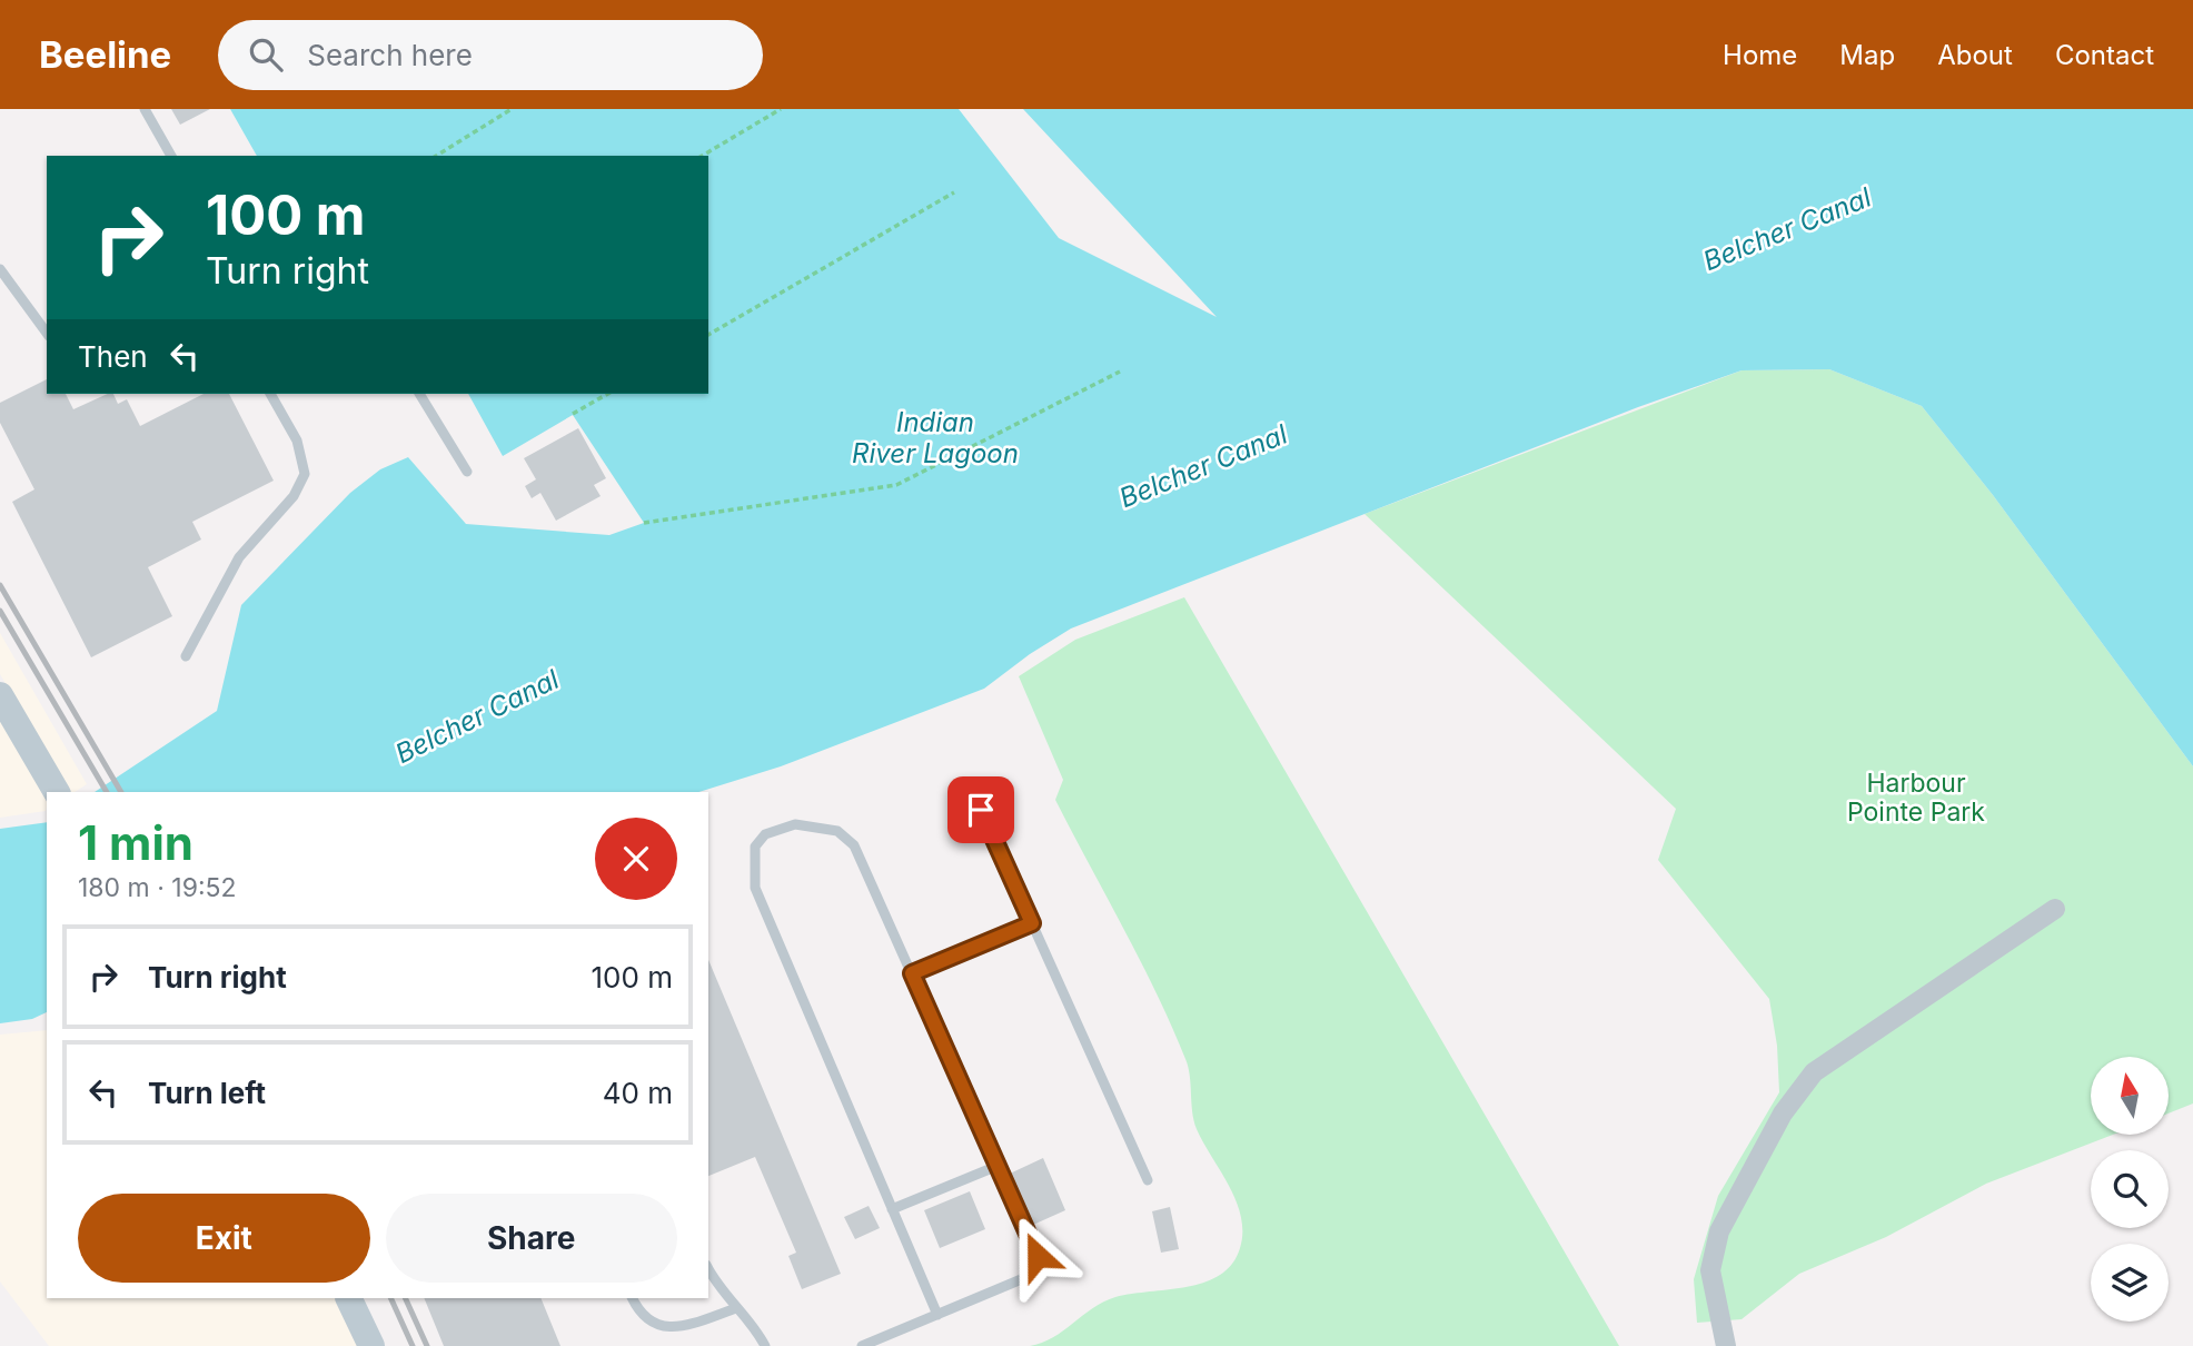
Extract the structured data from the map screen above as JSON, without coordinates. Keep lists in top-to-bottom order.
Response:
{
  "water": ["Belcher Canal", "Indian River Lagoon"],
  "parks": ["Harbour Pointe Park"],
  "north": "top",
  "page": {
    "header": "Beeline",
    "search": "Search here",
    "nav": [
      "Home",
      "Map",
      "About",
      "Contact"
    ],
    "turn": ["100 m", "Turn right"],
    "then": "Then",
    "heading": ["1 min", "180 m · 19:52"],
    "list": [
      {
        "name": "Turn right",
        "value": "100 m"
      },
      {
        "name": "Turn left",
        "value": "40 m"
      }
    ],
    "buttons": ["Exit", "Share"]
  }
}
